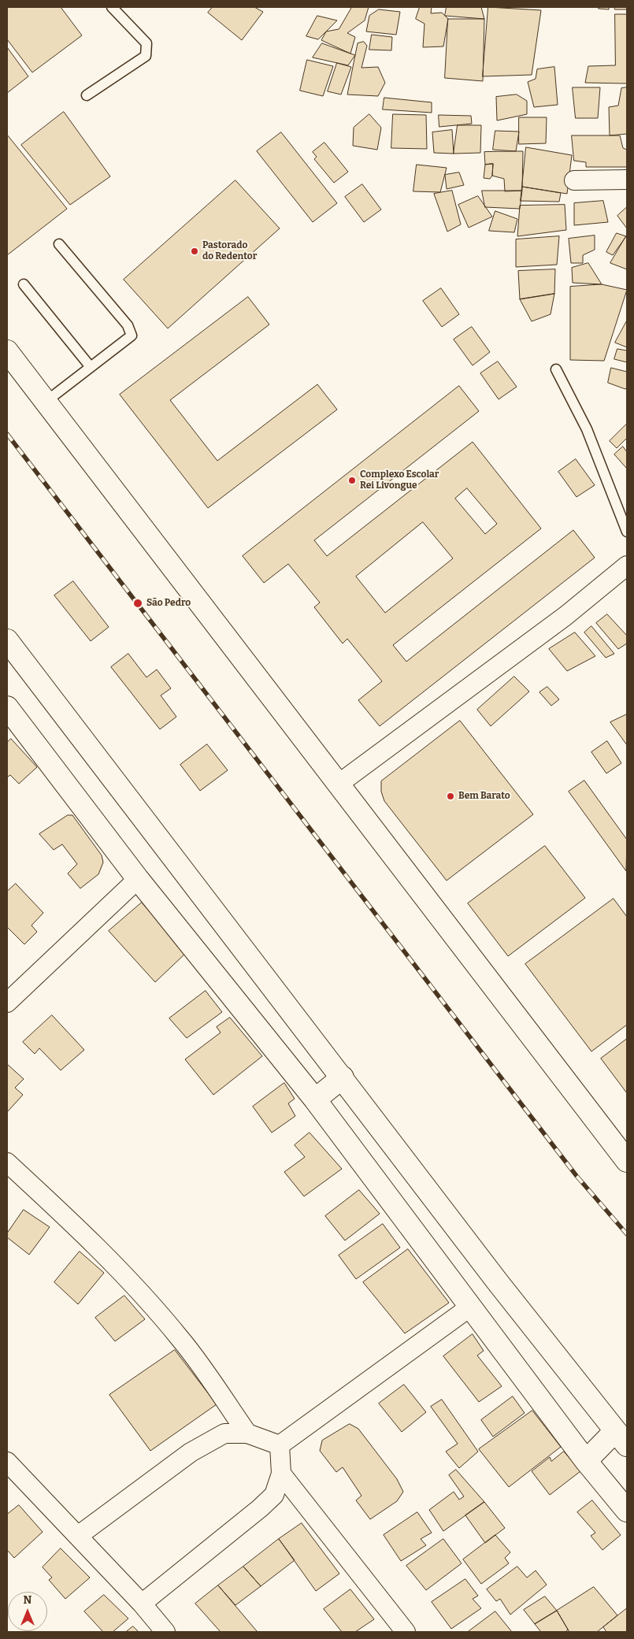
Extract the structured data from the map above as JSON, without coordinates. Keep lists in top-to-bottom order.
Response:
{
  "places": [
    "Pastorado do Redentor",
    "Complexo Escolar Rei Livongue",
    "São Pedro",
    "Bem Barato"
  ],
  "north": "top"
}
